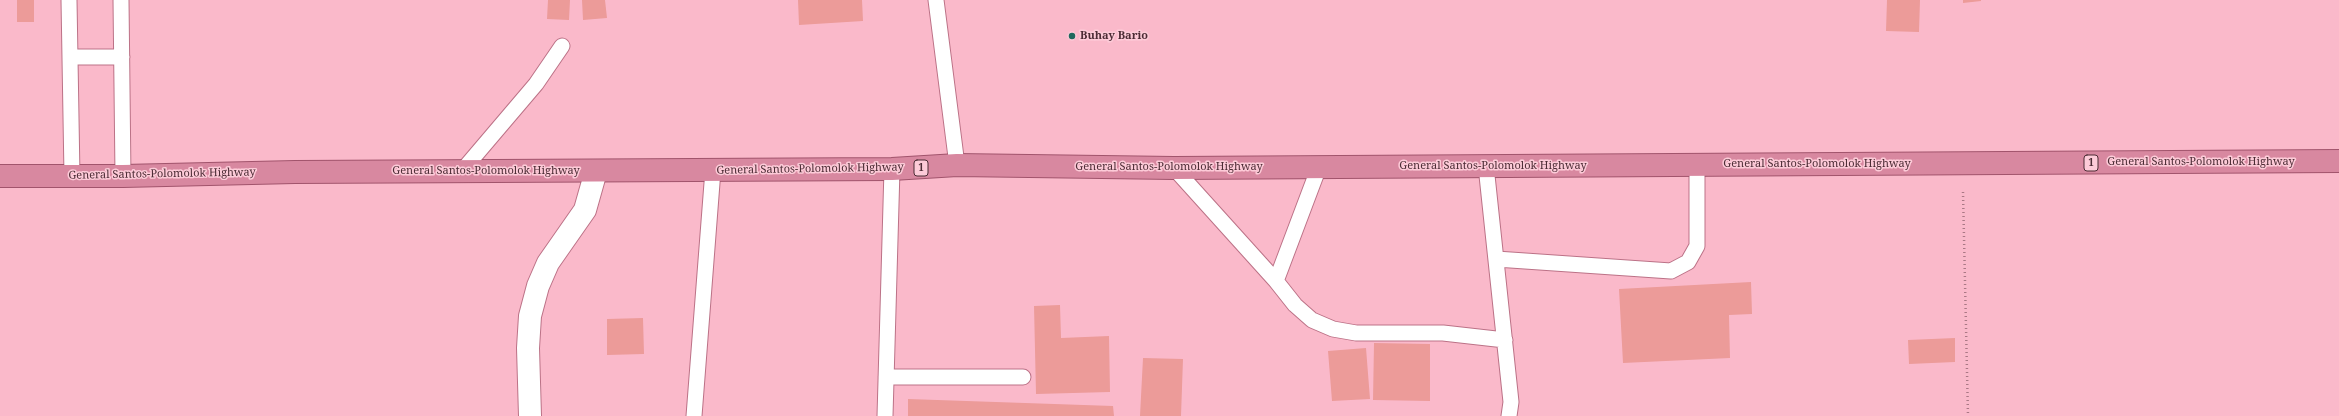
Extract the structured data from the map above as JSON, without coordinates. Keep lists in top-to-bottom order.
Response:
{
  "streets": {
    "highway": ["General Santos-Polomolok Highway", "1"]
  },
  "places": ["Buhay Bario"]
}
